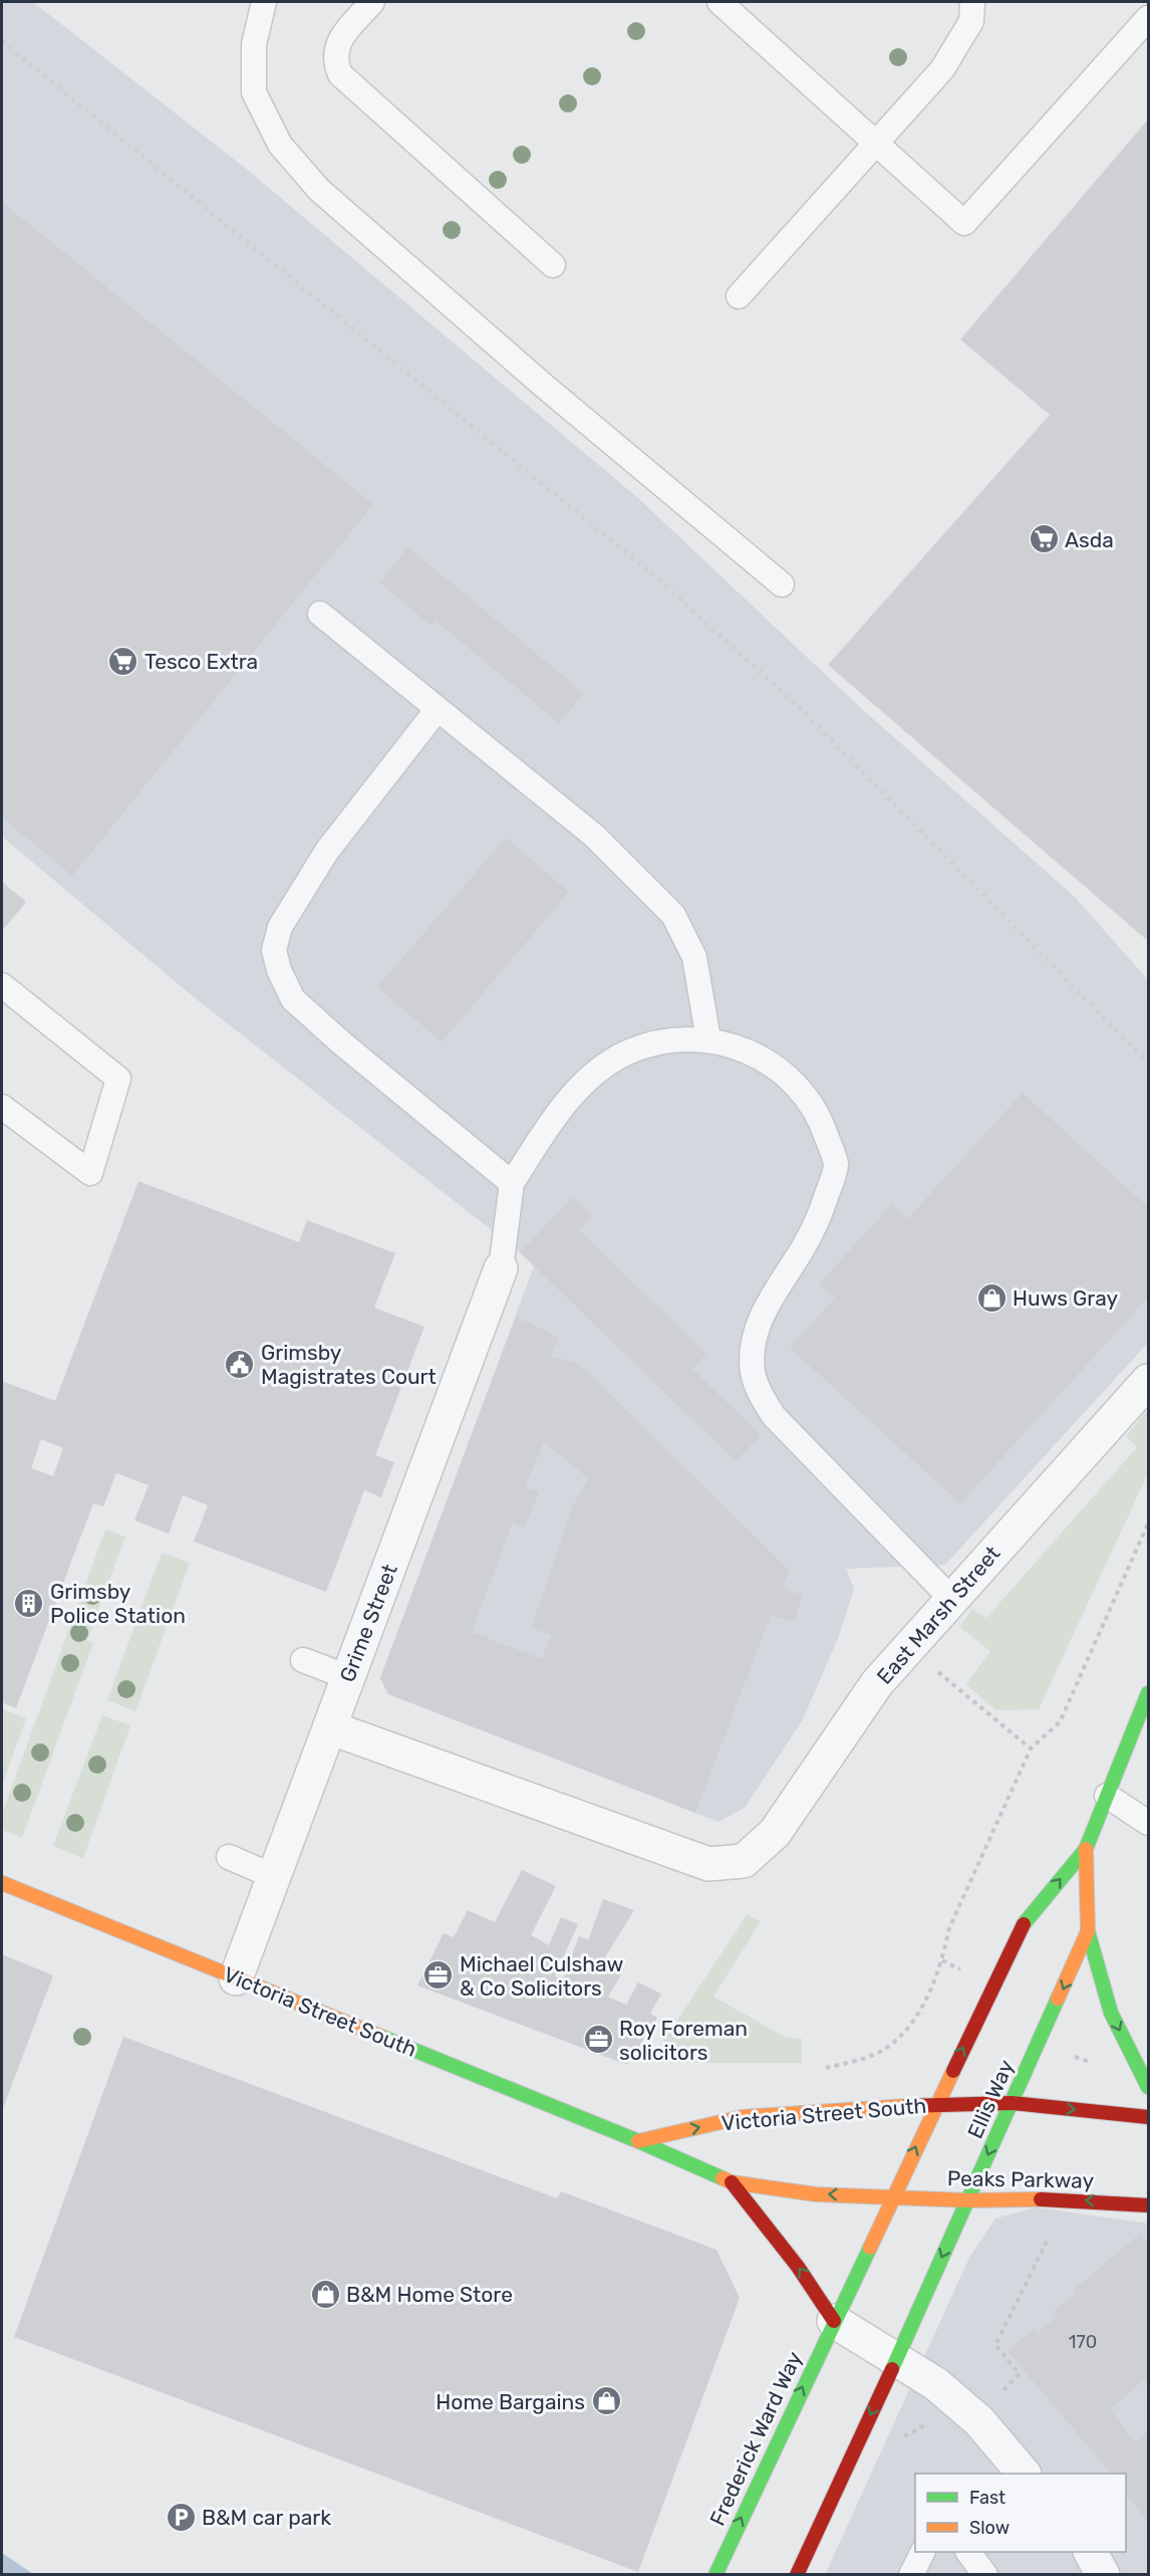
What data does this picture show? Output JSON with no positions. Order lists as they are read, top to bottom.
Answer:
{
  "streets": {
    "main road": [
      "Victoria Street South",
      "Ellis Way",
      "Peaks Parkway",
      "Frederick Ward Way"
    ],
    "street": ["East Marsh Street", "Grime Street"]
  },
  "crossings": [
    ["East Marsh Street", "Grime Street"],
    ["Grime Street", "Victoria Street South"],
    ["Victoria Street South", "Ellis Way"],
    ["Victoria Street South", "Peaks Parkway"],
    ["Ellis Way", "Peaks Parkway"],
    ["Ellis Way", "Frederick Ward Way"]
  ],
  "places": {
    "supermarket": ["Asda", "Tesco Extra"],
    "shop": ["Huws Gray", "B&M Home Store", "Home Bargains"],
    "public building": ["Grimsby Magistrates Court"],
    "building": ["Grimsby Police Station"],
    "office": ["Michael Culshaw & Co Solicitors", "Roy Foreman solicitors"],
    "parking": ["B&M car park"]
  },
  "house_numbers": ["170"],
  "legend": ["Fast", "Slow"]
}
